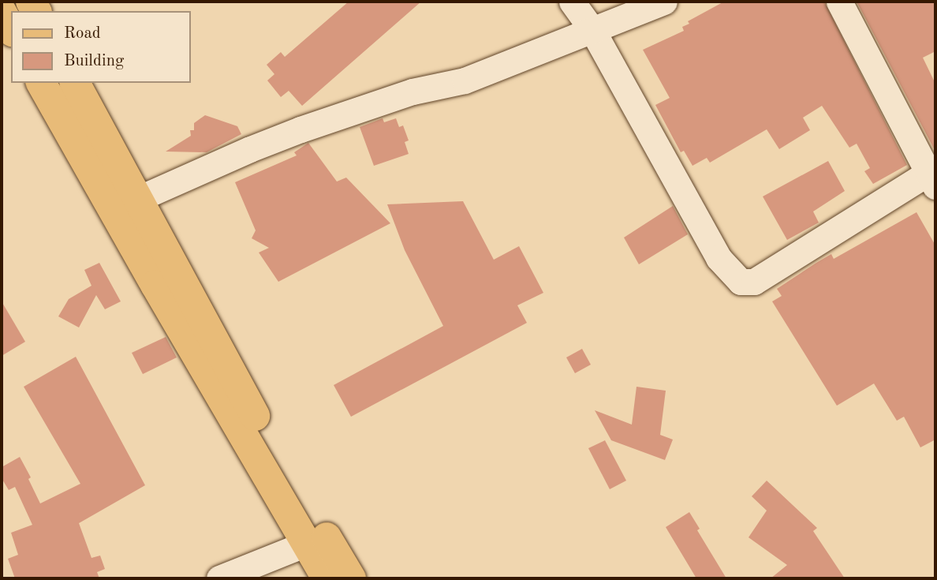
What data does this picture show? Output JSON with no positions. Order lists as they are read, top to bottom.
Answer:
{
  "legend": ["Road", "Building"]
}
